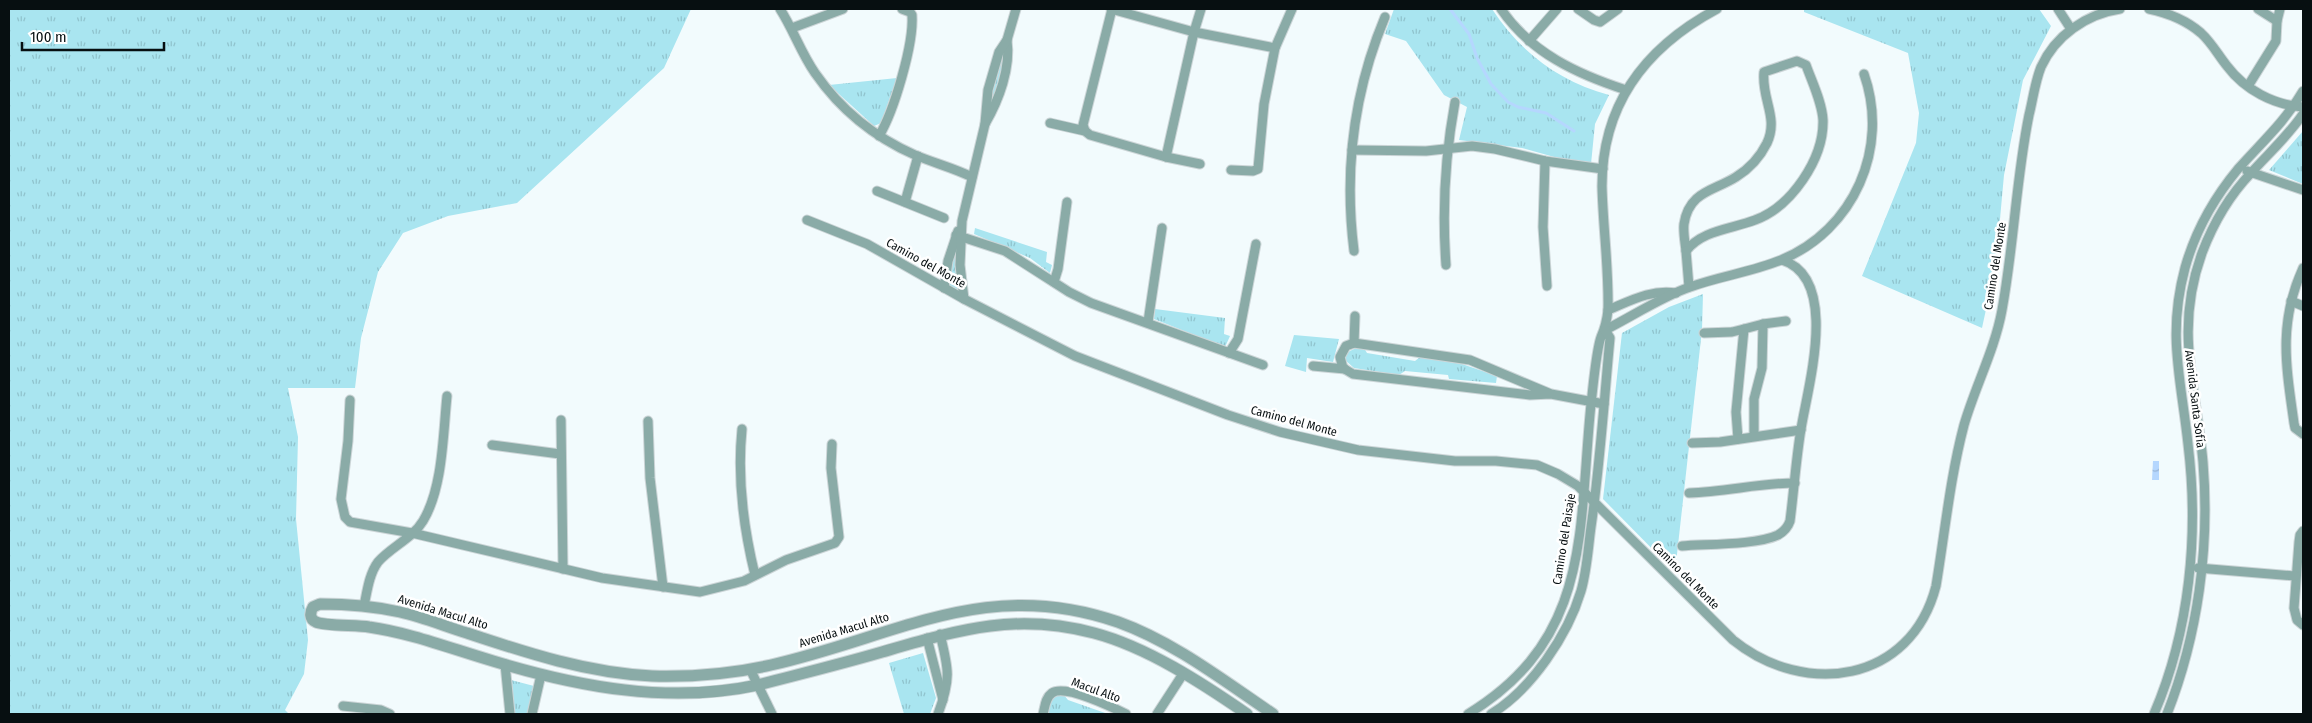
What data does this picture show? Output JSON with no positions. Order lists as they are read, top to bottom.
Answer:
{
  "streets": {
    "street": [
      "Camino del Monte",
      "Avenida Santa Sofía",
      "Camino del Paisaje",
      "Avenida Macul Alto",
      "Macul Alto"
    ]
  },
  "crossings": [
    ["Camino del Monte", "Camino del Paisaje"]
  ],
  "scale_bar": "100 m"
}
